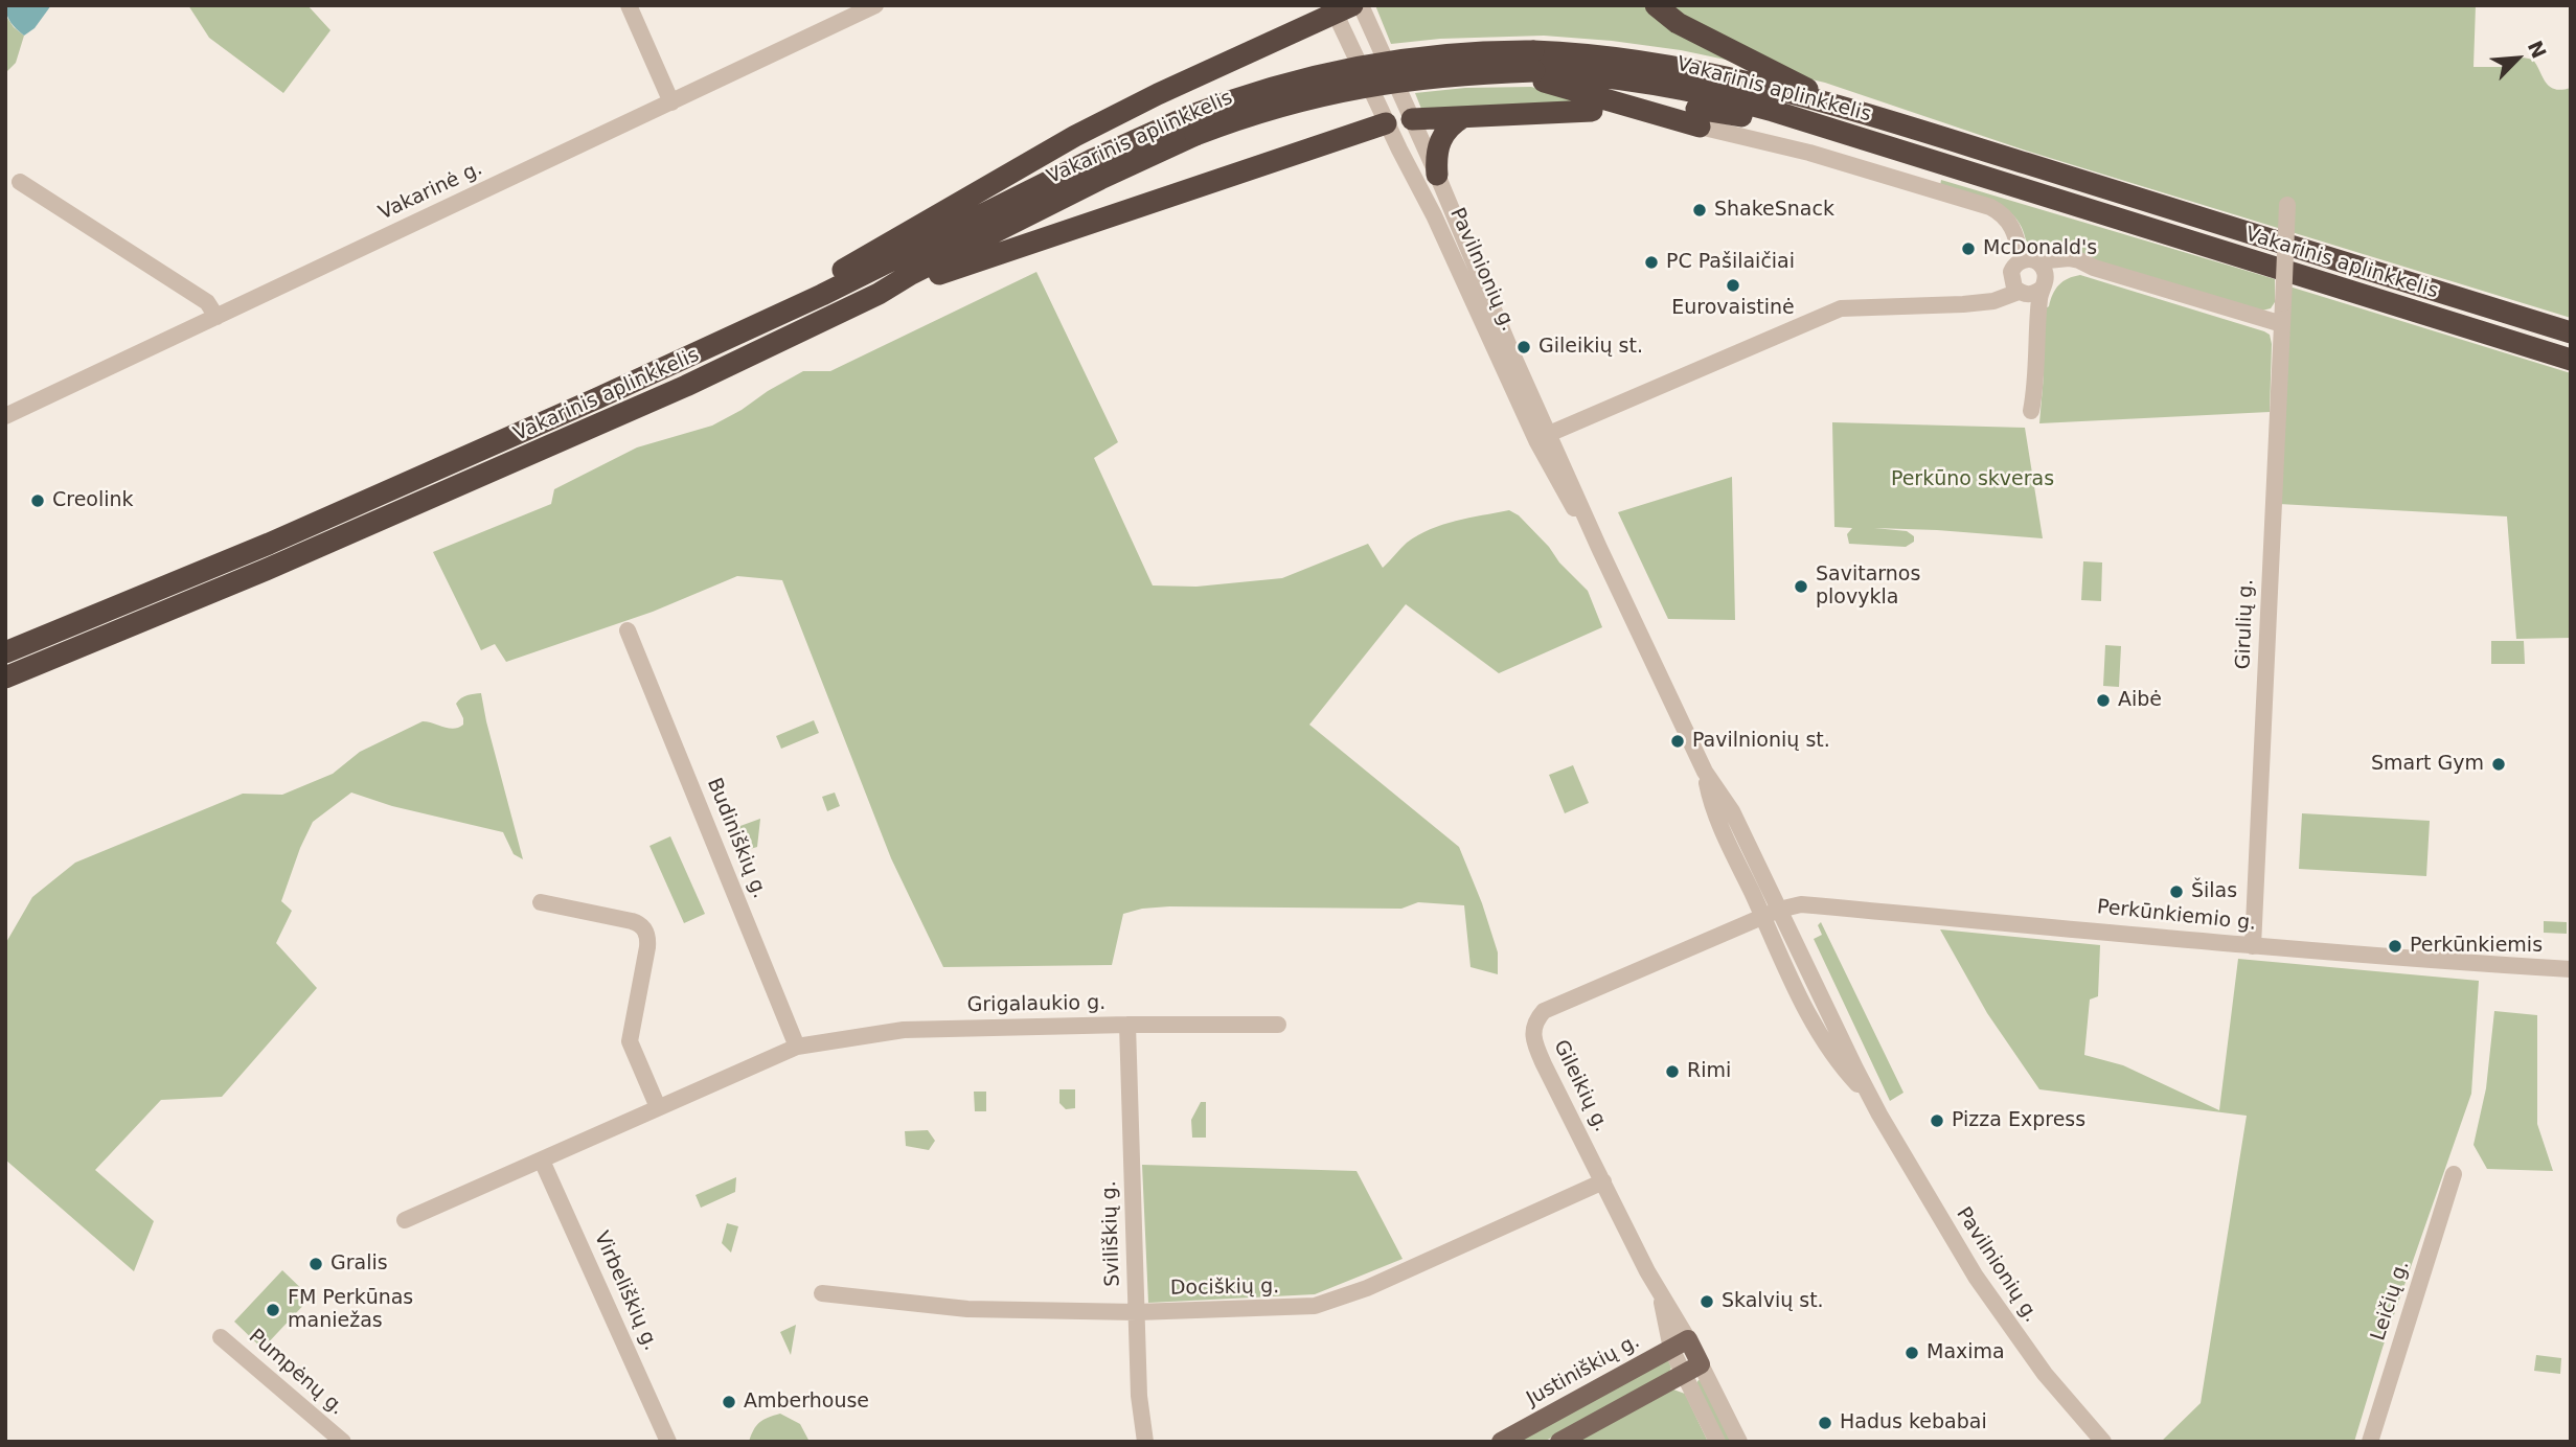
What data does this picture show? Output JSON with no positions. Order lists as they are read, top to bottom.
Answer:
{
  "streets": {
    "highway": ["Vakarinis aplinkkelis"],
    "main road": ["Gileikių g.", "Justiniškių g."],
    "street": [
      "Vakarinė g.",
      "Pavilnionių g.",
      "Girulių g.",
      "Budiniškių g.",
      "Perkūnkiemio g.",
      "Grigalaukio g.",
      "Sviliškių g.",
      "Dociškių g.",
      "Virbeliškių g.",
      "Leičių g.",
      "Pumpėnų g."
    ]
  },
  "crossings": [
    ["Pavilnionių g.", "Perkūnkiemio g."],
    ["Pavilnionių g.", "Gileikių g."],
    ["Girulių g.", "Perkūnkiemio g."],
    ["Budiniškių g.", "Grigalaukio g."],
    ["Perkūnkiemio g.", "Gileikių g."],
    ["Grigalaukio g.", "Sviliškių g."],
    ["Gileikių g.", "Dociškių g."],
    ["Gileikių g.", "Justiniškių g."],
    ["Sviliškių g.", "Dociškių g."]
  ],
  "parks": ["Perkūno skveras"],
  "places": [
    "ShakeSnack",
    "McDonald's",
    "PC Pašilaičiai",
    "Eurovaistinė",
    "Gileikių st.",
    "Creolink",
    "Savitarnos plovykla",
    "Aibė",
    "Pavilnionių st.",
    "Smart Gym",
    "Šilas",
    "Perkūnkiemis",
    "Rimi",
    "Pizza Express",
    "Gralis",
    "Skalvių st.",
    "FM Perkūnas maniežas",
    "Maxima",
    "Amberhouse",
    "Hadus kebabai"
  ],
  "north": "top right"
}
